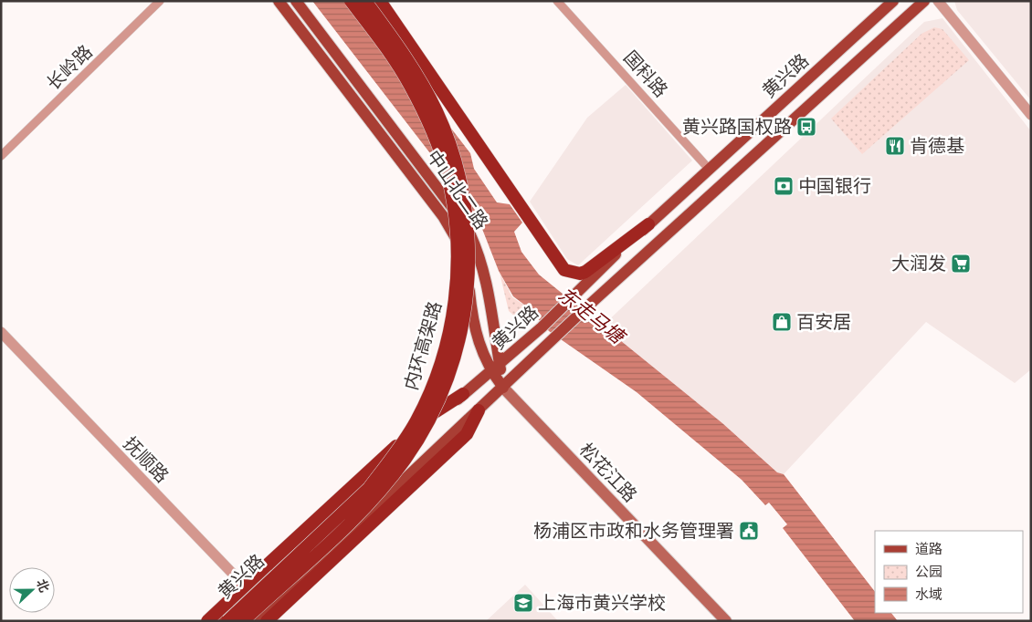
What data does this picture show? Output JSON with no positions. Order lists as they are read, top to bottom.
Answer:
{
  "streets": {
    "highway": ["内环高架路"],
    "main road": ["黄兴路", "中山北二路", "松花江路"],
    "street": ["长岭路", "国科路", "抚顺路"]
  },
  "crossings": [
    ["国科路", "黄兴路"],
    ["黄兴路", "中山北二路"],
    ["黄兴路", "抚顺路"],
    ["黄兴路", "松花江路"],
    ["中山北二路", "松花江路"]
  ],
  "water": ["东走马塘"],
  "places": {
    "bus stop": ["黄兴路国权路"],
    "restaurant": ["肯德基"],
    "bank": ["中国银行"],
    "supermarket": ["大润发"],
    "shop": ["百安居"],
    "public building": ["杨浦区市政和水务管理署"],
    "school or university": ["上海市黄兴学校"]
  },
  "legend": ["道路", "公园", "水域"],
  "north": "right"
}
